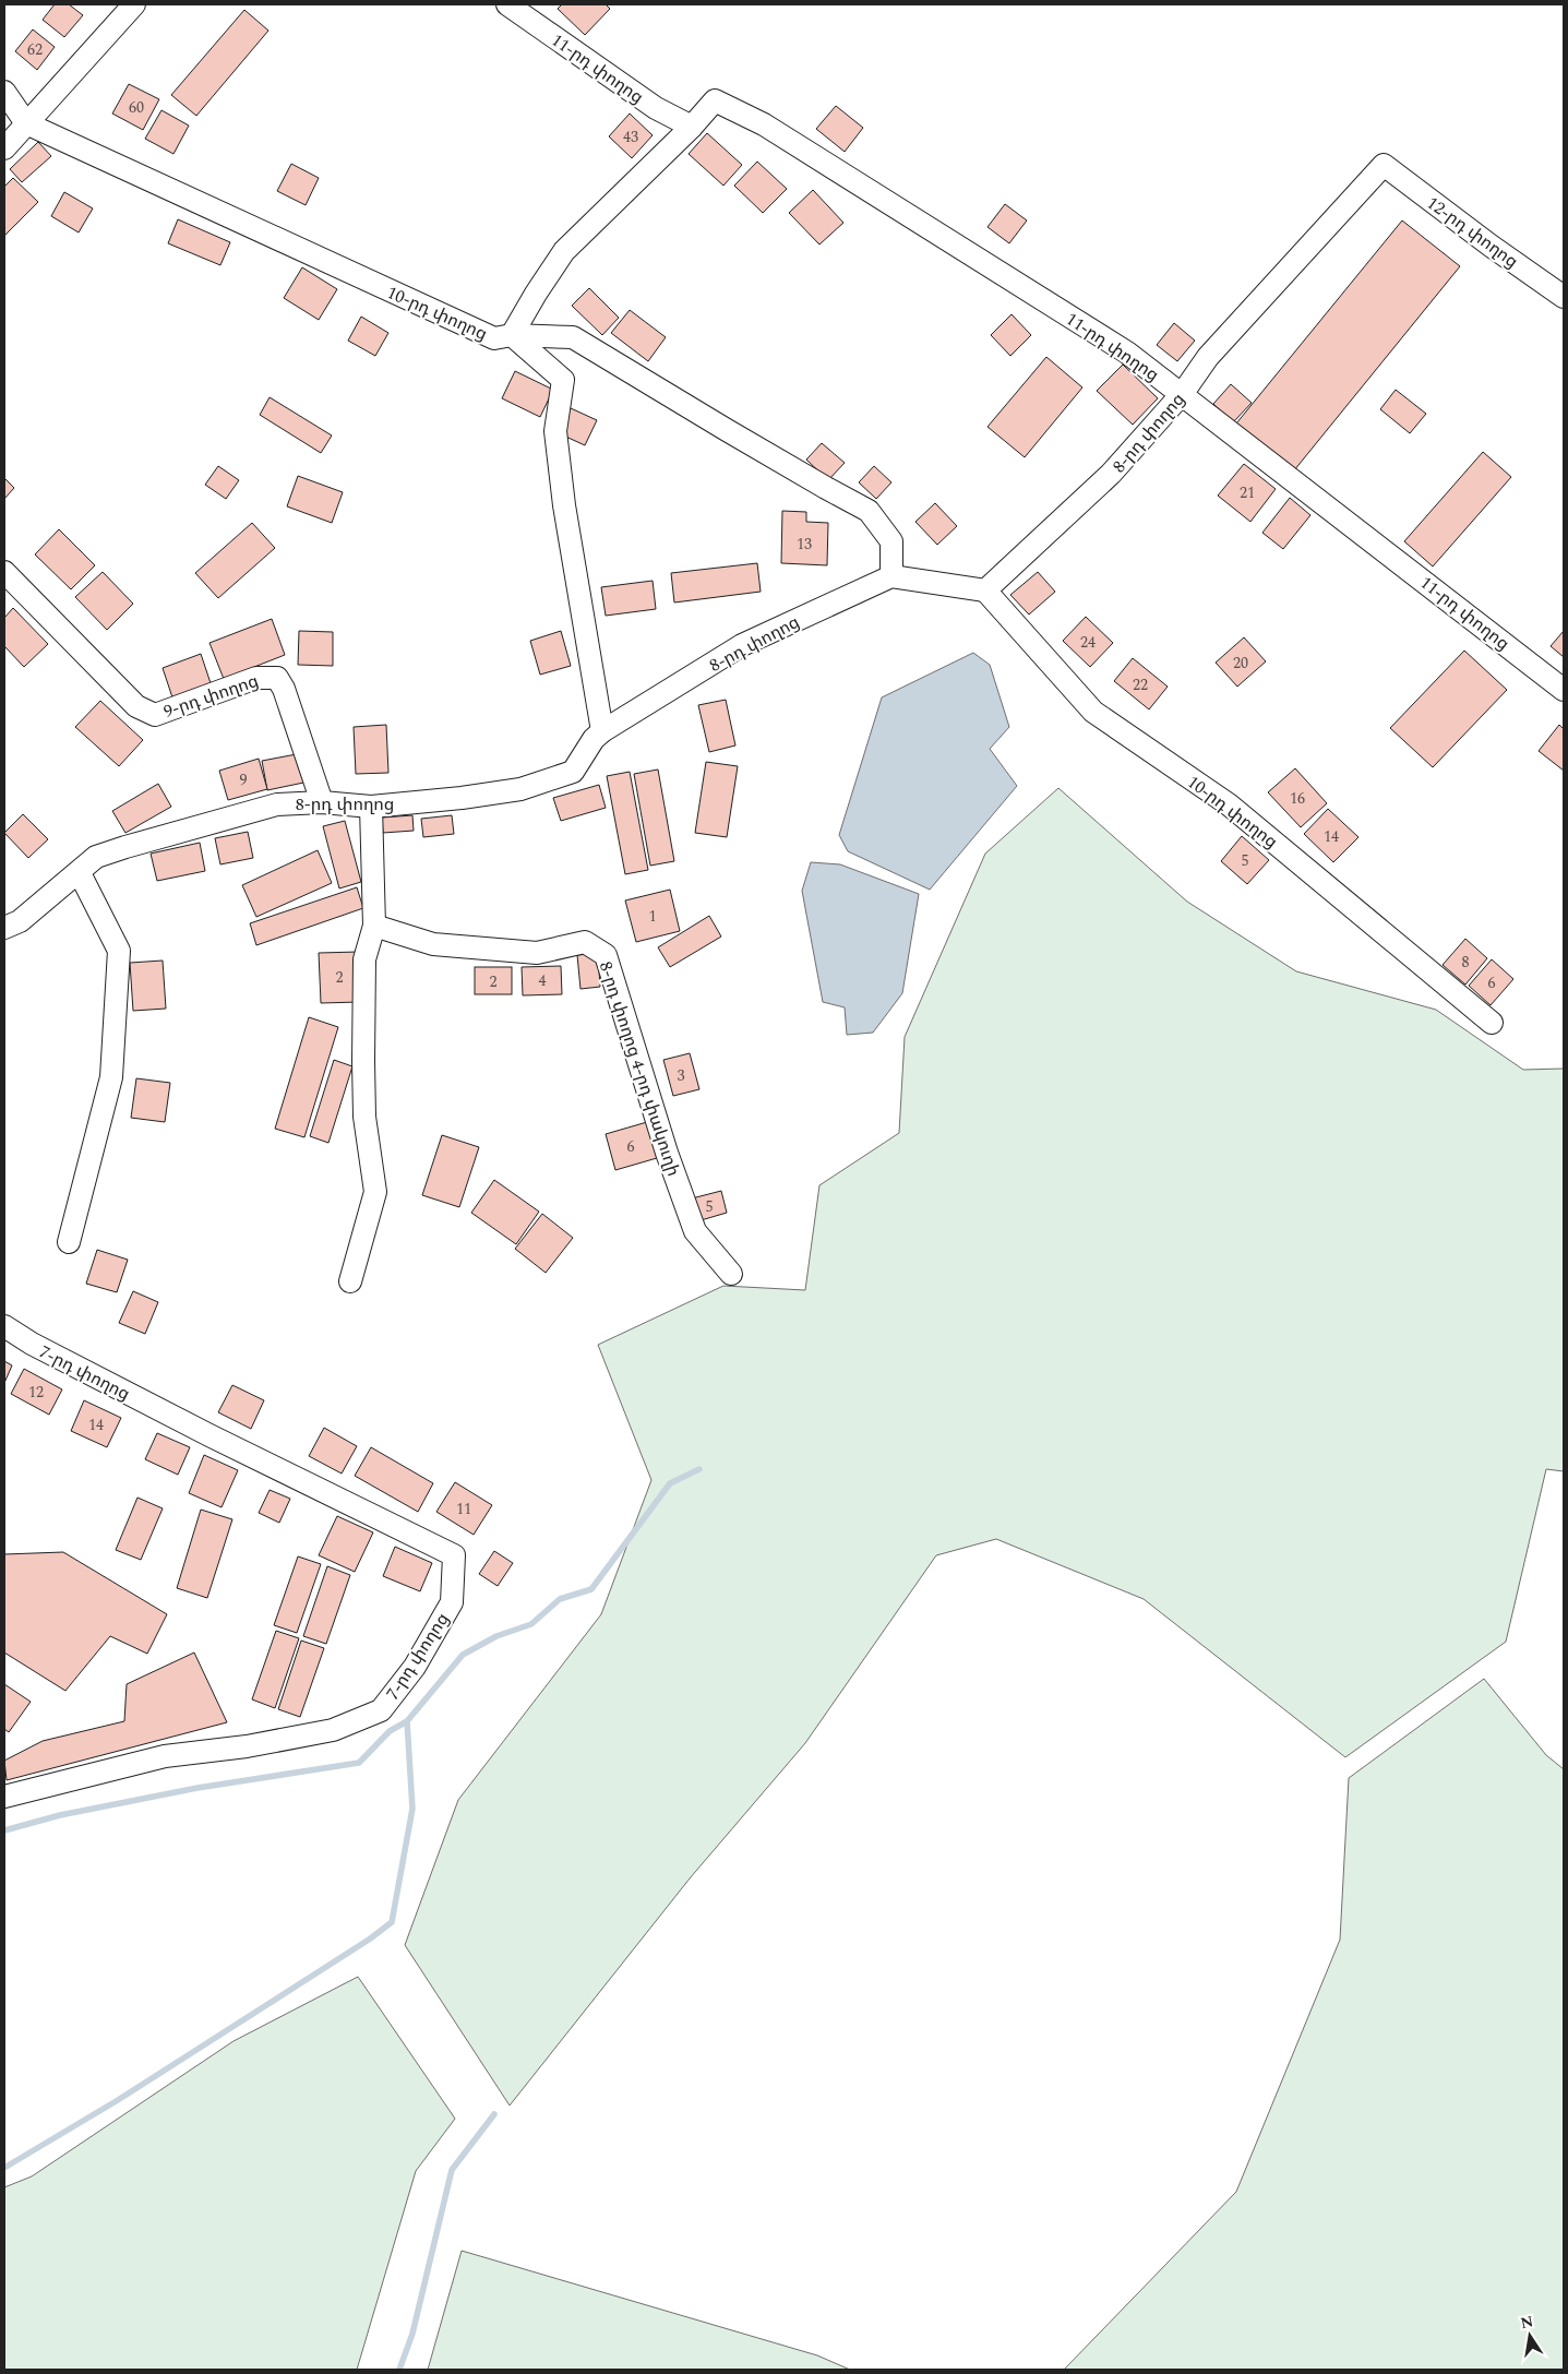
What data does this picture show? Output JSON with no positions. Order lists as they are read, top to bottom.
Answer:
{
  "streets": {
    "street": [
      "11-րդ փողոց",
      "12-րդ փողոց",
      "10-րդ փողոց",
      "8-րդ փողոց",
      "9-րդ փողոց",
      "8-րդ փողոց 4-րդ փակուղի",
      "7-րդ փողոց"
    ]
  },
  "crossings": [
    ["11-րդ փողոց", "8-րդ փողոց"],
    ["12-րդ փողոց", "8-րդ փողոց"],
    ["10-րդ փողոց", "8-րդ փողոց"],
    ["8-րդ փողոց", "9-րդ փողոց"]
  ],
  "house_numbers": [
    "62",
    "60",
    "43",
    "21",
    "13",
    "24",
    "20",
    "22",
    "9",
    "16",
    "14",
    "5",
    "1",
    "8",
    "2",
    "4",
    "2",
    "6",
    "3",
    "6",
    "5",
    "12",
    "14",
    "11"
  ],
  "north": "top"
}
